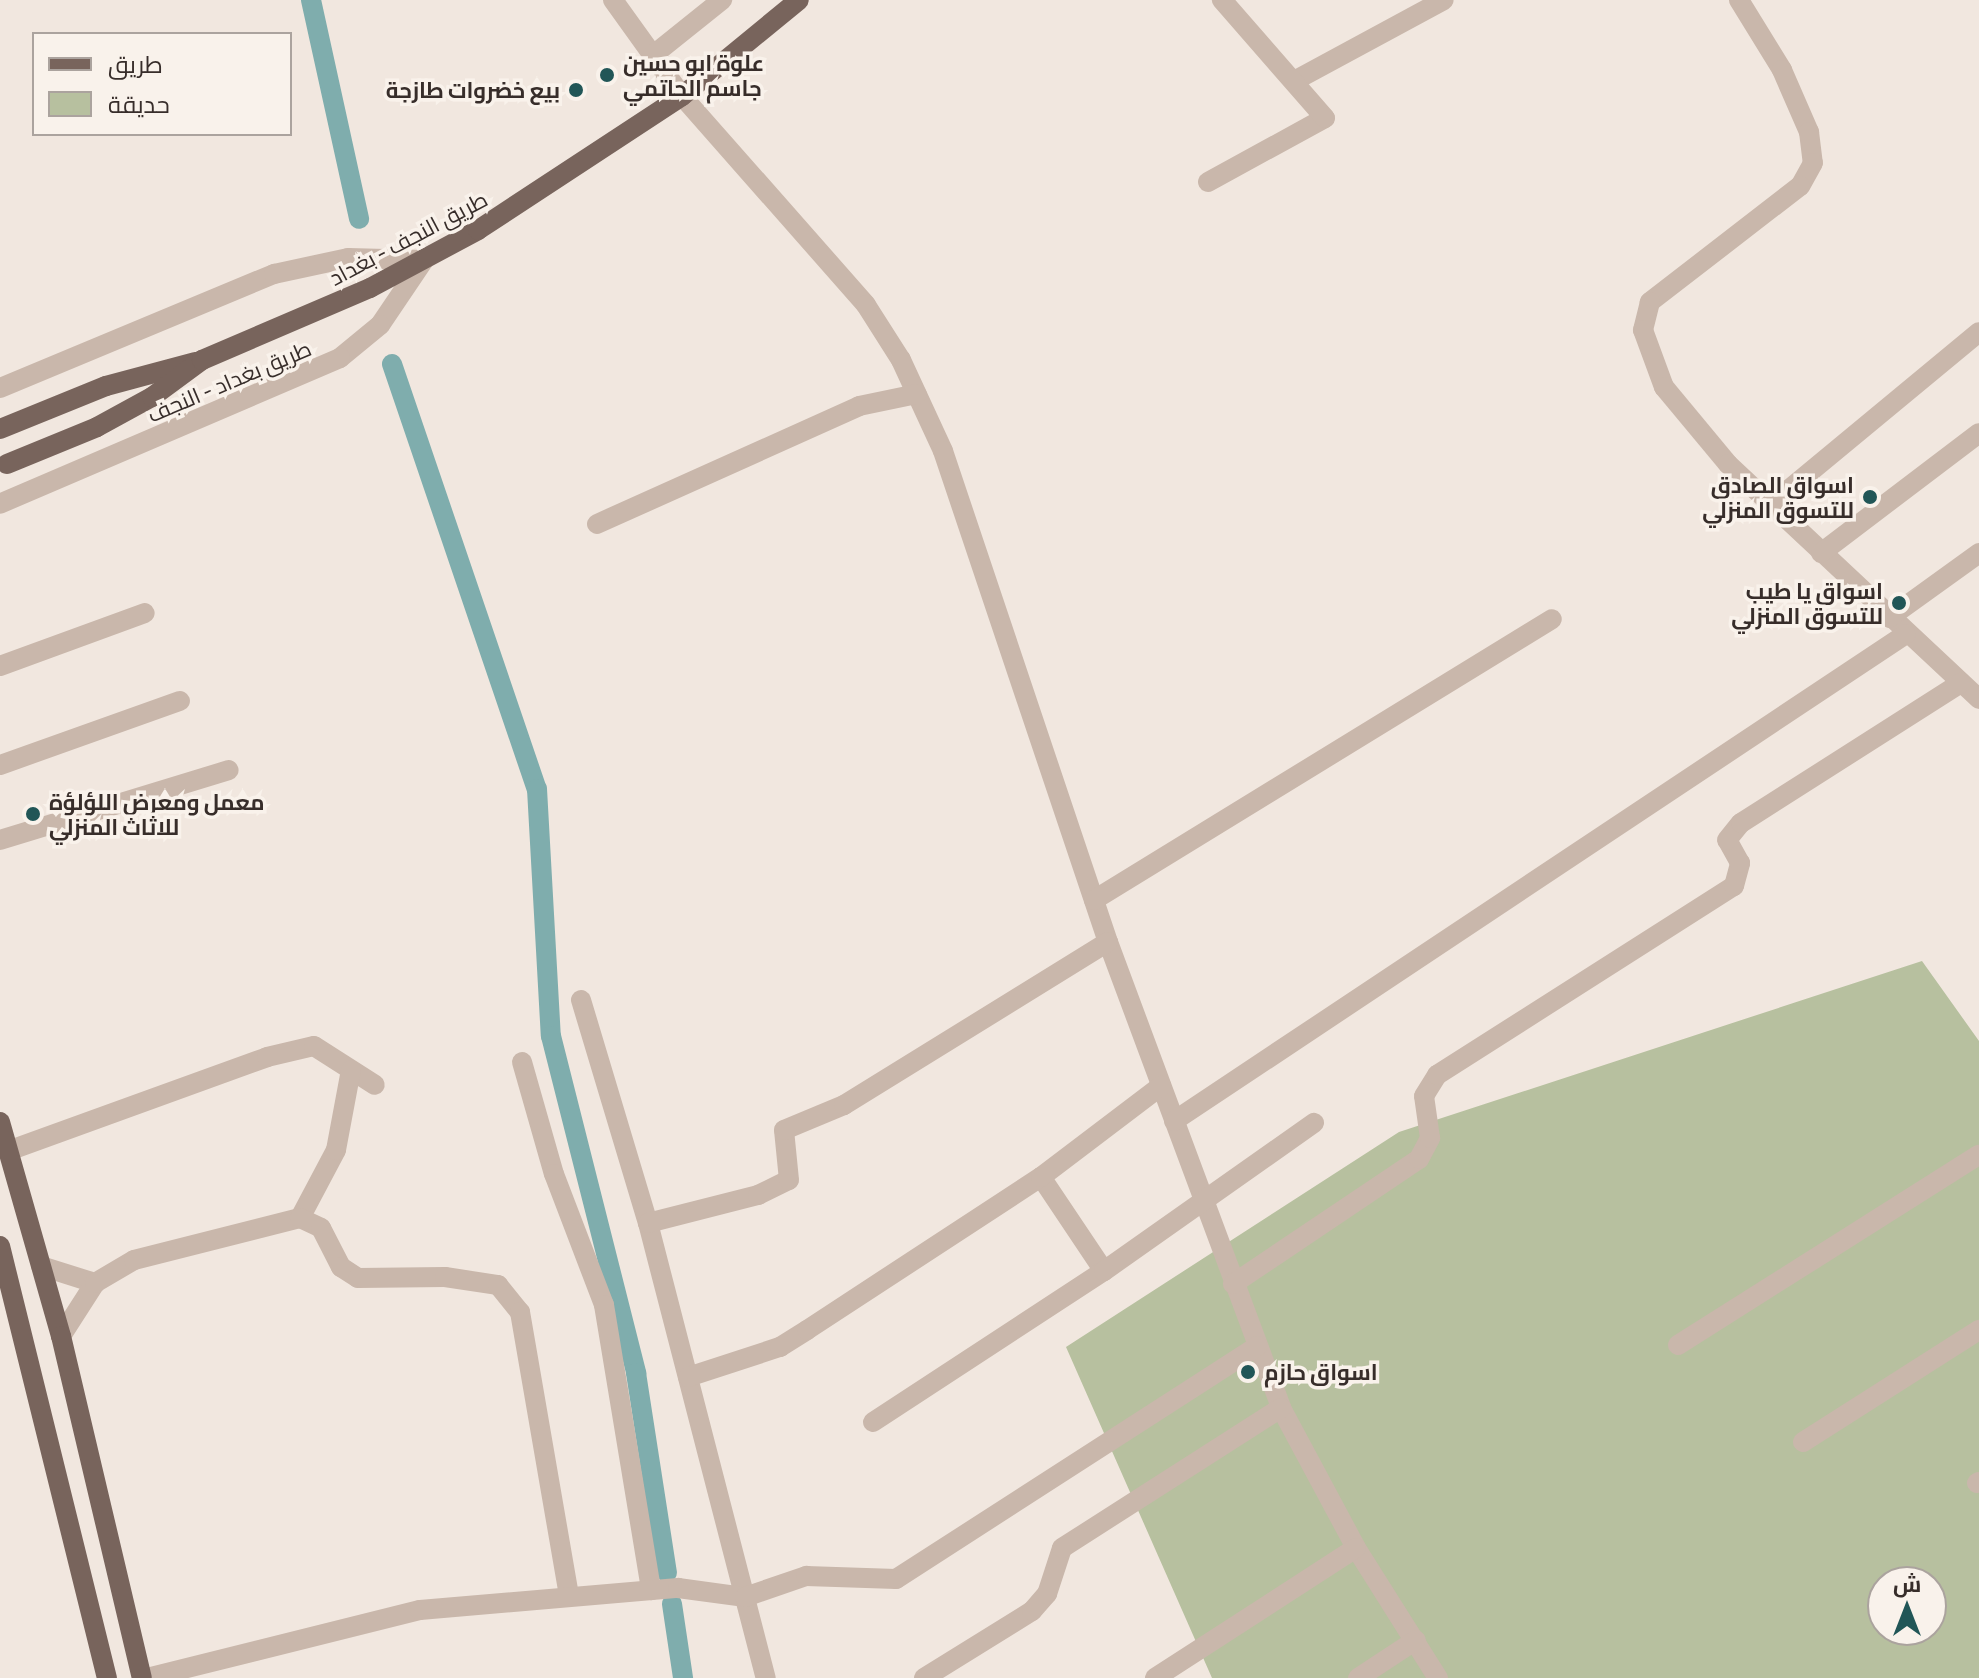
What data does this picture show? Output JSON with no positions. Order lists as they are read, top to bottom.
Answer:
{
  "streets": {
    "main road": ["طريق النجف - بغداد", "طريق بغداد - النجف"]
  },
  "crossings": [
    ["طريق النجف - بغداد", "طريق بغداد - النجف"]
  ],
  "places": [
    "علوة ابو حسين جاسم الحاتمي",
    "بيع خضروات طازجة",
    "اسواق الصادق للتسوق المنزلي",
    "اسواق يا طيب للتسوق المنزلي",
    "معمل ومعرض اللؤلؤة للاثاث المنزلي",
    "اسواق حازم"
  ],
  "legend": ["طريق", "حديقة"],
  "north": "top"
}
